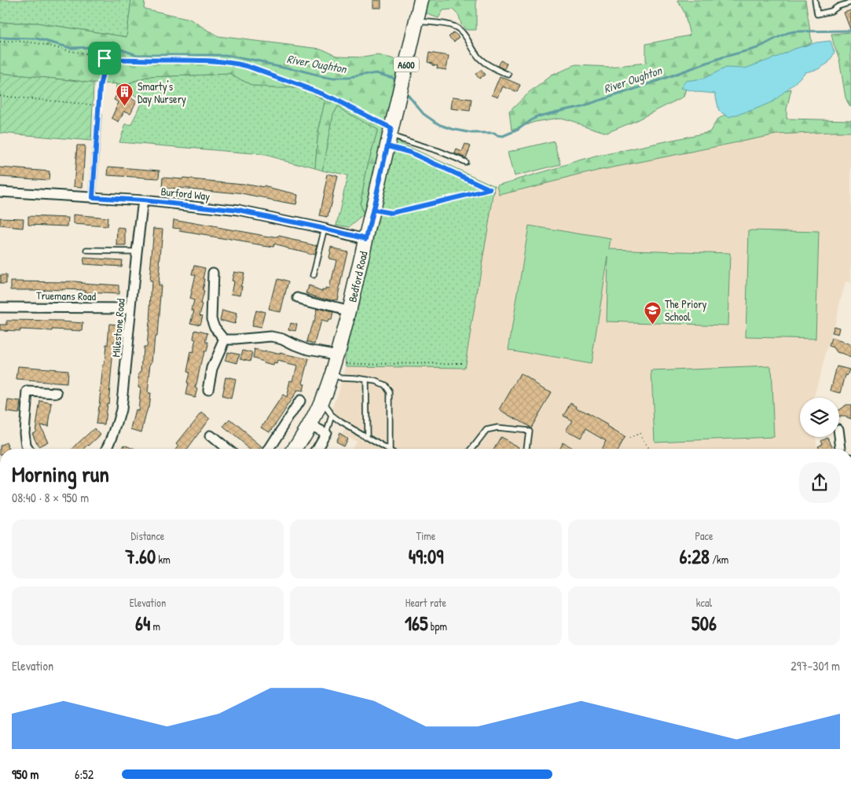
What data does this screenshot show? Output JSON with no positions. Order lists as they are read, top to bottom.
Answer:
{
  "streets": {
    "main road": ["A600", "Bedford Road"],
    "street": ["Burford Way", "Truemans Road", "Milestone Road"]
  },
  "crossings": [
    ["Burford Way", "Bedford Road"],
    ["Burford Way", "Milestone Road"],
    ["Truemans Road", "Milestone Road"]
  ],
  "water": ["River Oughton"],
  "places": {
    "building": ["Smarty's Day Nursery"],
    "school or university": ["The Priory School"]
  },
  "page": {
    "heading": ["Morning run", "08:40 · 8 × 950 m"],
    "stats": [
      ["Distance", "7.60 km"],
      ["Time", "49:09"],
      ["Pace", "6:28 /km"],
      ["Elevation", "64 m"],
      ["Heart rate", "165 bpm"],
      ["kcal", "506"]
    ],
    "chart": ["Elevation", "297–301 m"],
    "list": [
      {
        "name": "950 m",
        "note": "6:52"
      }
    ]
  }
}
